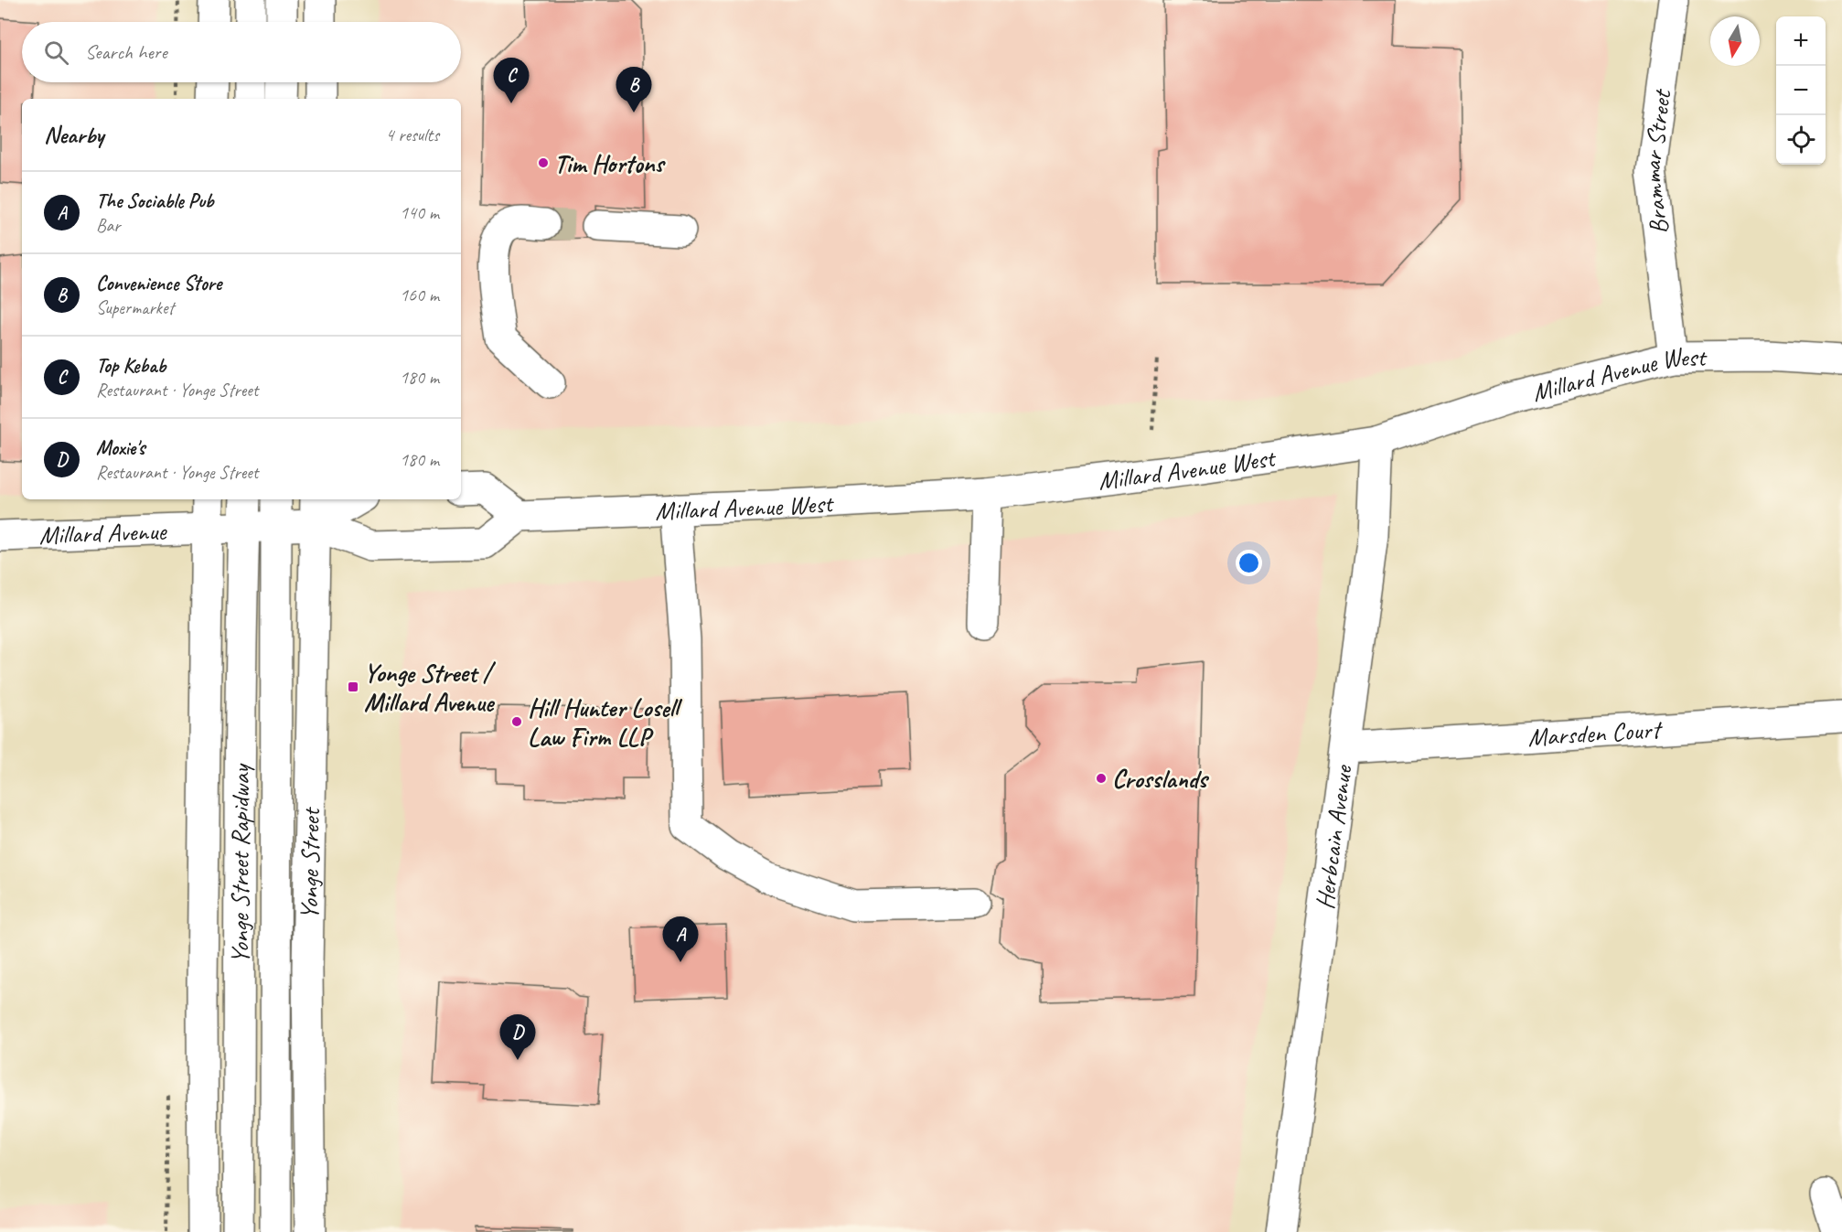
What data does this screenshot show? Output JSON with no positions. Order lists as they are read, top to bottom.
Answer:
{
  "streets": {
    "main road": [
      "Brammar Street",
      "Millard Avenue West",
      "Millard Avenue",
      "Marsden Court",
      "Herbcain Avenue",
      "Yonge Street Rapidway",
      "Yonge Street"
    ]
  },
  "crossings": [
    ["Brammar Street", "Millard Avenue West"],
    ["Millard Avenue West", "Herbcain Avenue"],
    ["Marsden Court", "Herbcain Avenue"]
  ],
  "places": {
    "other": ["Tim Hortons", "Hill Hunter Losell Law Firm LLP", "Crosslands"],
    "transit": ["Yonge Street / Millard Avenue"]
  },
  "north": "bottom",
  "page": {
    "map_buttons": ["+", "−"],
    "search": "Search here",
    "pins": [
      "C",
      "B",
      "A",
      "D"
    ],
    "heading": ["Nearby", "4 results"],
    "list": [
      {
        "mark": "A",
        "name": "The Sociable Pub",
        "note": "Bar",
        "value": "140 m"
      },
      {
        "mark": "B",
        "name": "Convenience Store",
        "note": "Supermarket",
        "value": "160 m"
      },
      {
        "mark": "C",
        "name": "Top Kebab",
        "note": "Restaurant · Yonge Street",
        "value": "180 m"
      },
      {
        "mark": "D",
        "name": "Moxie's",
        "note": "Restaurant · Yonge Street",
        "value": "180 m"
      }
    ]
  }
}
